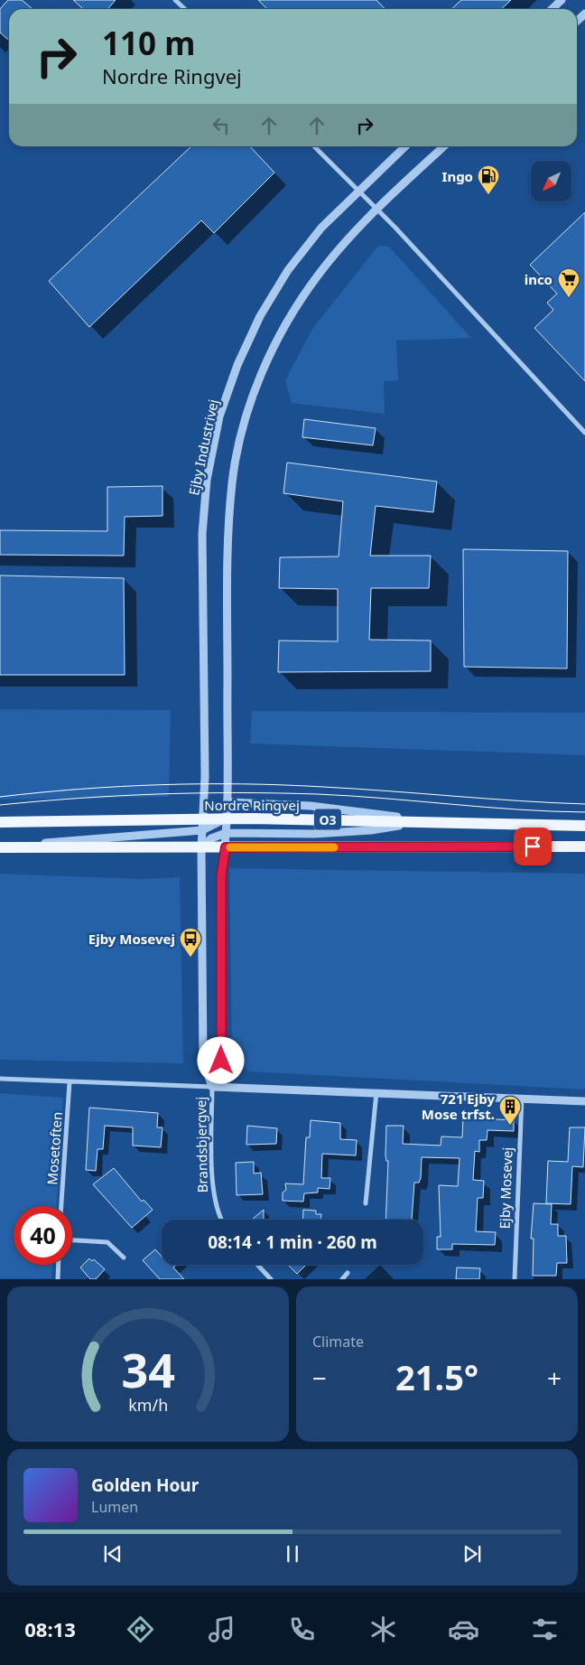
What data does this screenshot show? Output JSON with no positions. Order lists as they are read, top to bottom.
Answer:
{
  "streets": {
    "main road": ["Nordre Ringvej", "O3"],
    "street": [
      "Ejby Industrivej",
      "Brandsbjergvej",
      "Mosetoften",
      "Ejby Mosevej"
    ]
  },
  "crossings": [
    ["Ejby Industrivej", "Nordre Ringvej"],
    ["Ejby Industrivej", "O3"],
    ["Ejby Industrivej", "Brandsbjergvej"],
    ["O3", "Brandsbjergvej"]
  ],
  "places": {
    "fuel station": ["Ingo"],
    "supermarket": ["inco"],
    "bus stop": ["Ejby Mosevej"],
    "building": ["721 Ejby Mose trfst."]
  },
  "north": "bottom left",
  "page": {
    "turn": ["110 m", "Nordre Ringvej"],
    "limit": "40",
    "trip": "08:14 · 1 min · 260 m",
    "tile": "Climate",
    "heat": ["−", "21.5°", "+"],
    "song": ["Golden Hour", "Lumen"],
    "tabs": "08:13",
    "gauge": ["34", "km/h"]
  }
}
